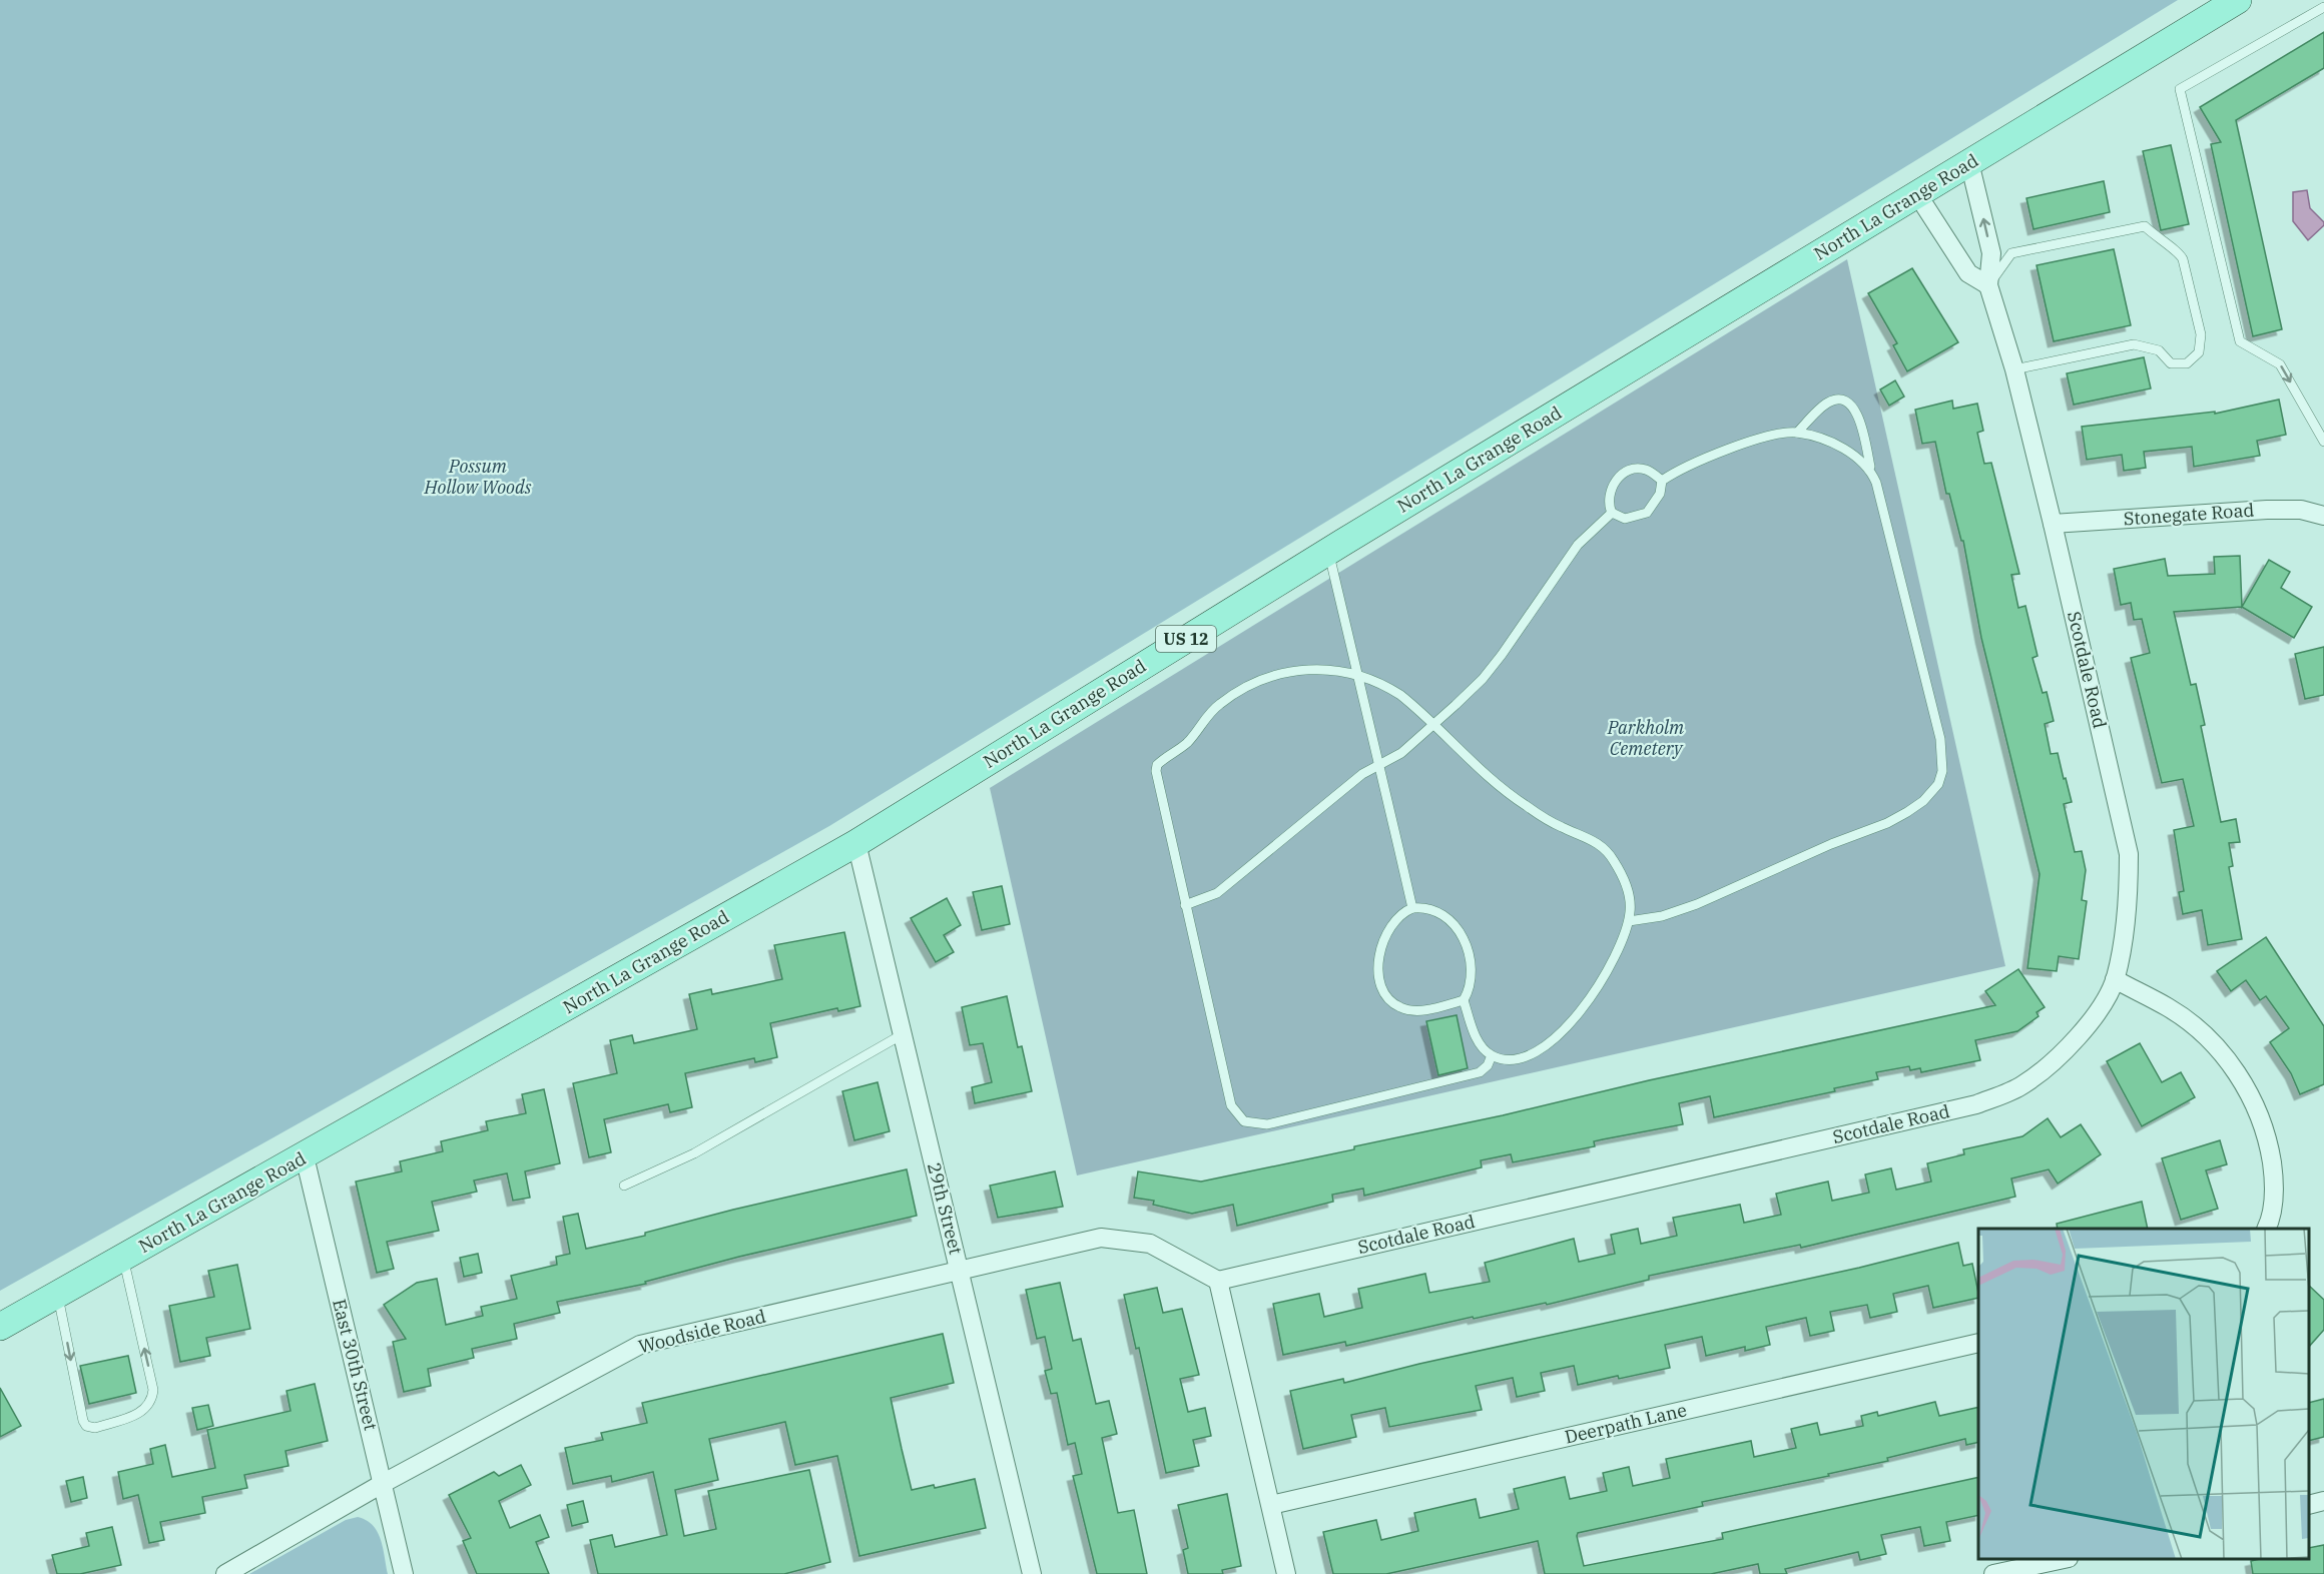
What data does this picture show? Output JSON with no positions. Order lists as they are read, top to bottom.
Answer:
{
  "streets": {
    "main road": ["North La Grange Road", "US 12"],
    "street": [
      "Stonegate Road",
      "Scotdale Road",
      "29th Street",
      "Woodside Road",
      "East 30th Street",
      "Deerpath Lane"
    ]
  },
  "crossings": [
    ["North La Grange Road", "Scotdale Road"],
    ["North La Grange Road", "29th Street"],
    ["North La Grange Road", "East 30th Street"],
    ["Stonegate Road", "Scotdale Road"],
    ["Scotdale Road", "Woodside Road"],
    ["29th Street", "Woodside Road"],
    ["Woodside Road", "East 30th Street"]
  ],
  "parks": ["Possum Hollow Woods", "Parkholm Cemetery"]
}
